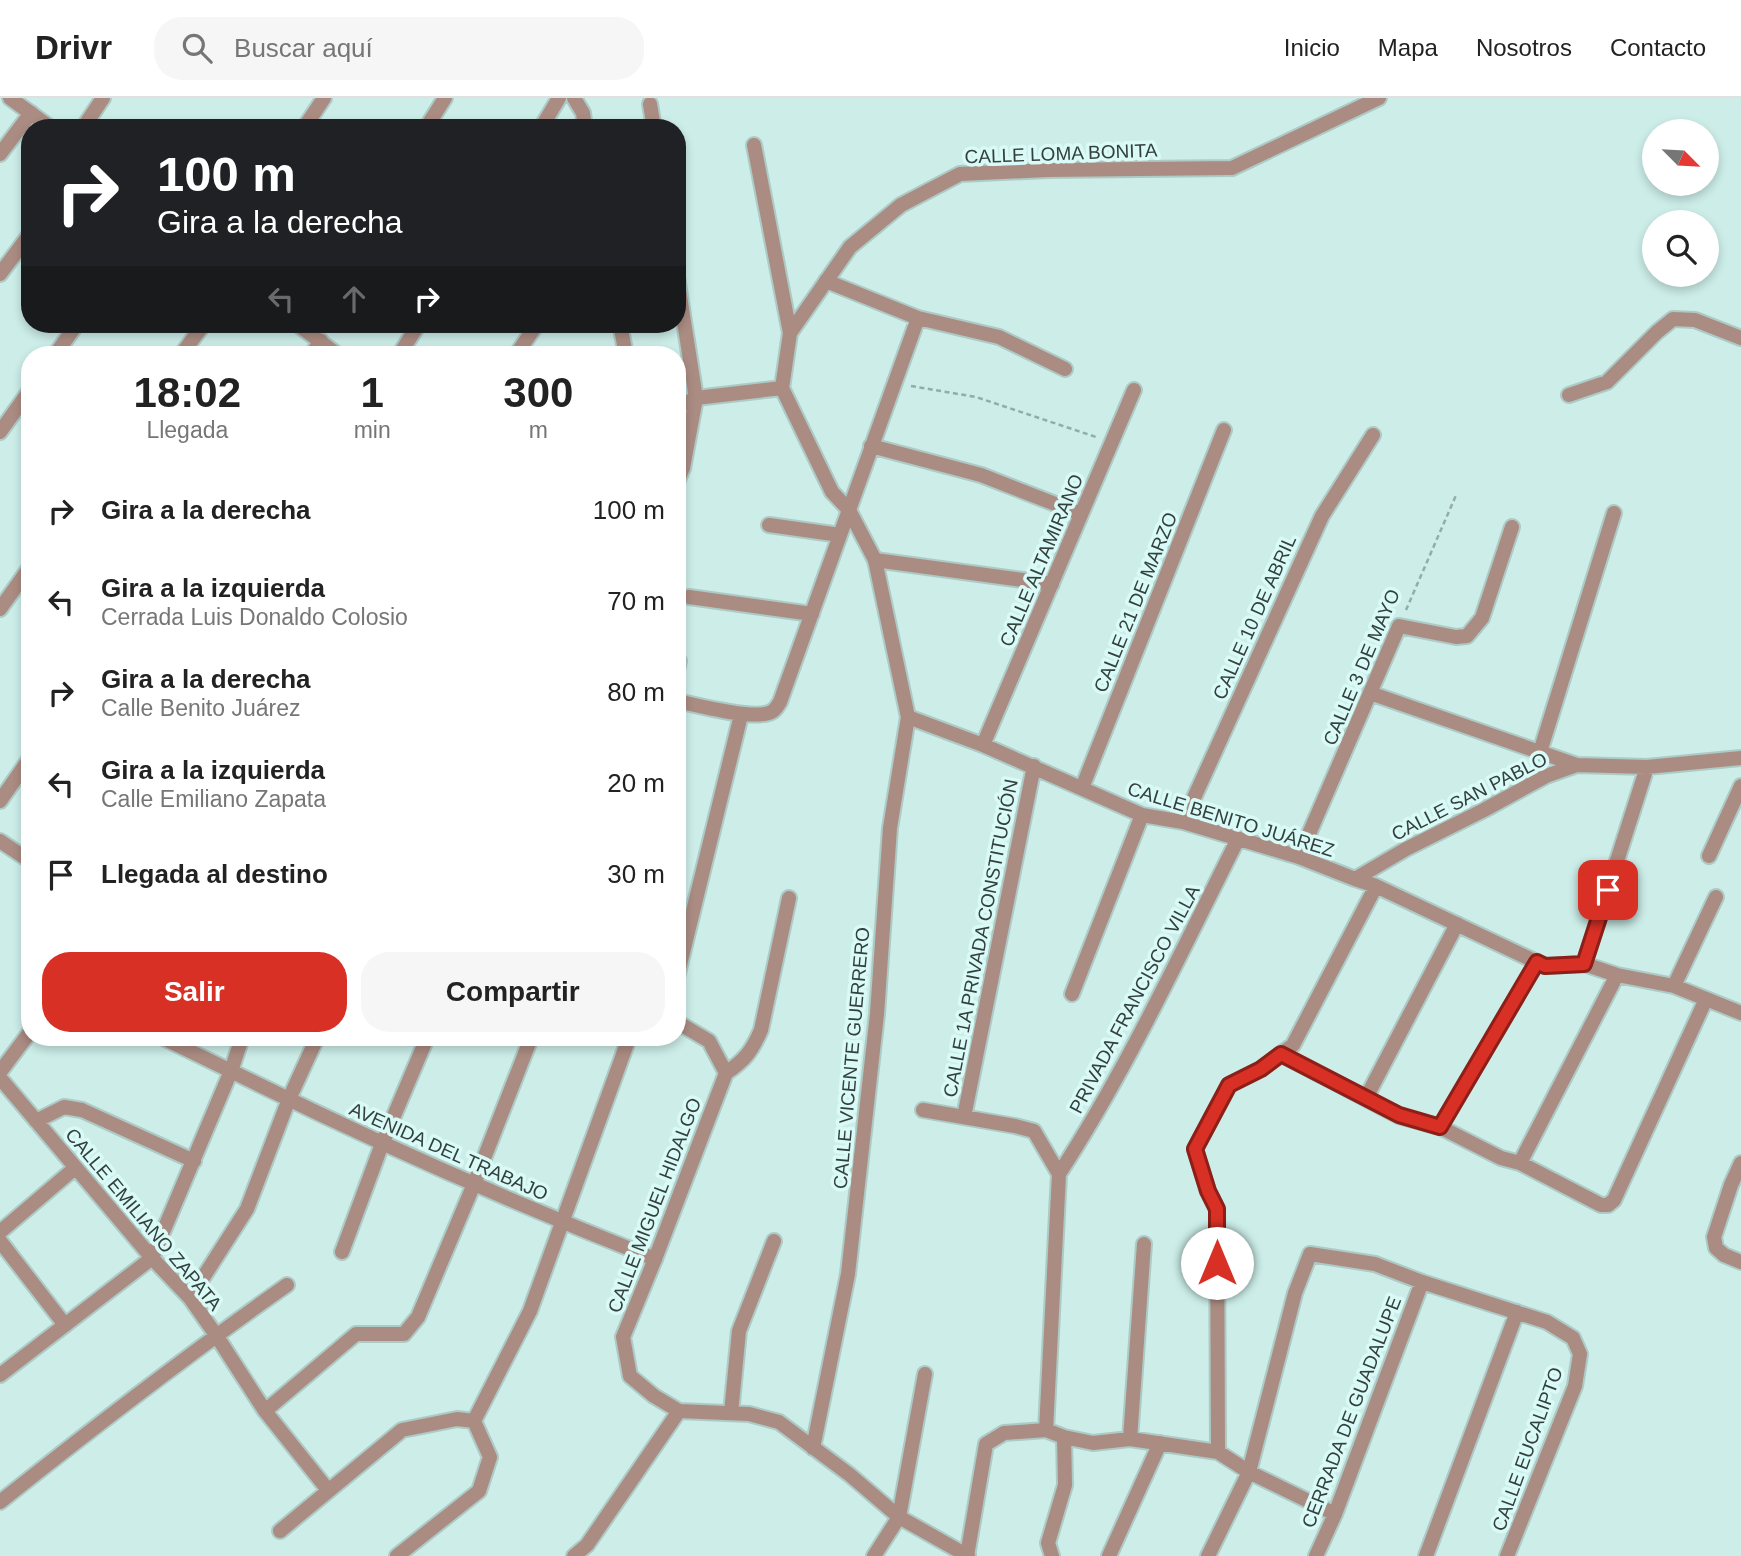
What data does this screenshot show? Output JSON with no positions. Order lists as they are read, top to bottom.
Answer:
{
  "streets": {
    "street": [
      "CALLE LOMA BONITA",
      "CALLE ALTAMIRANO",
      "CALLE 21 DE MARZO",
      "CALLE 10 DE ABRIL",
      "CALLE 3 DE MAYO",
      "CALLE SAN PABLO",
      "CALLE BENITO JUÁREZ",
      "CALLE 1A PRIVADA CONSTITUCIÓN",
      "PRIVADA FRANCISCO VILLA",
      "CALLE VICENTE GUERRERO",
      "AVENIDA DEL TRABAJO",
      "CALLE MIGUEL HIDALGO",
      "CALLE EMILIANO ZAPATA",
      "CERRADA DE GUADALUPE",
      "CALLE EUCALIPTO"
    ]
  },
  "crossings": [
    ["CALLE LOMA BONITA", "CALLE VICENTE GUERRERO"],
    ["CALLE ALTAMIRANO", "CALLE BENITO JUÁREZ"],
    ["CALLE 21 DE MARZO", "CALLE BENITO JUÁREZ"],
    ["CALLE 10 DE ABRIL", "CALLE BENITO JUÁREZ"],
    ["CALLE 3 DE MAYO", "CALLE BENITO JUÁREZ"],
    ["CALLE SAN PABLO", "CALLE BENITO JUÁREZ"],
    ["CALLE BENITO JUÁREZ", "CALLE 1A PRIVADA CONSTITUCIÓN"],
    ["CALLE BENITO JUÁREZ", "PRIVADA FRANCISCO VILLA"],
    ["CALLE BENITO JUÁREZ", "CALLE VICENTE GUERRERO"],
    ["AVENIDA DEL TRABAJO", "CALLE MIGUEL HIDALGO"]
  ],
  "north": "bottom right",
  "page": {
    "header": "Drivr",
    "search": "Buscar aquí",
    "nav": [
      "Inicio",
      "Mapa",
      "Nosotros",
      "Contacto"
    ],
    "turn": ["100 m", "Gira a la derecha"],
    "eta": [
      "18:02",
      "Llegada",
      "1",
      "min",
      "300",
      "m"
    ],
    "list": [
      {
        "name": "Gira a la derecha",
        "value": "100 m"
      },
      {
        "name": "Gira a la izquierda",
        "note": "Cerrada Luis Donaldo Colosio",
        "value": "70 m"
      },
      {
        "name": "Gira a la derecha",
        "note": "Calle Benito Juárez",
        "value": "80 m"
      },
      {
        "name": "Gira a la izquierda",
        "note": "Calle Emiliano Zapata",
        "value": "20 m"
      },
      {
        "name": "Llegada al destino",
        "value": "30 m"
      }
    ],
    "buttons": ["Salir", "Compartir"]
  }
}
